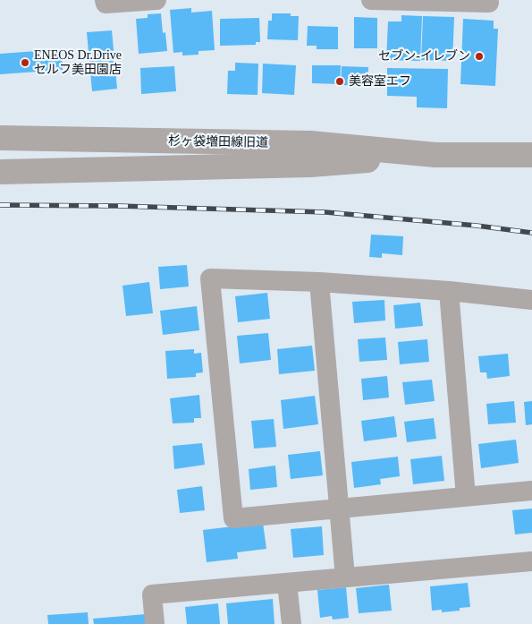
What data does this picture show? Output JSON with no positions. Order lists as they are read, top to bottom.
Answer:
{
  "streets": {
    "street": ["杉ヶ袋増田線旧道"]
  },
  "places": ["セブン-イレブン", "ENEOS Dr.Drive セルフ美田園店", "美容室エフ"]
}
